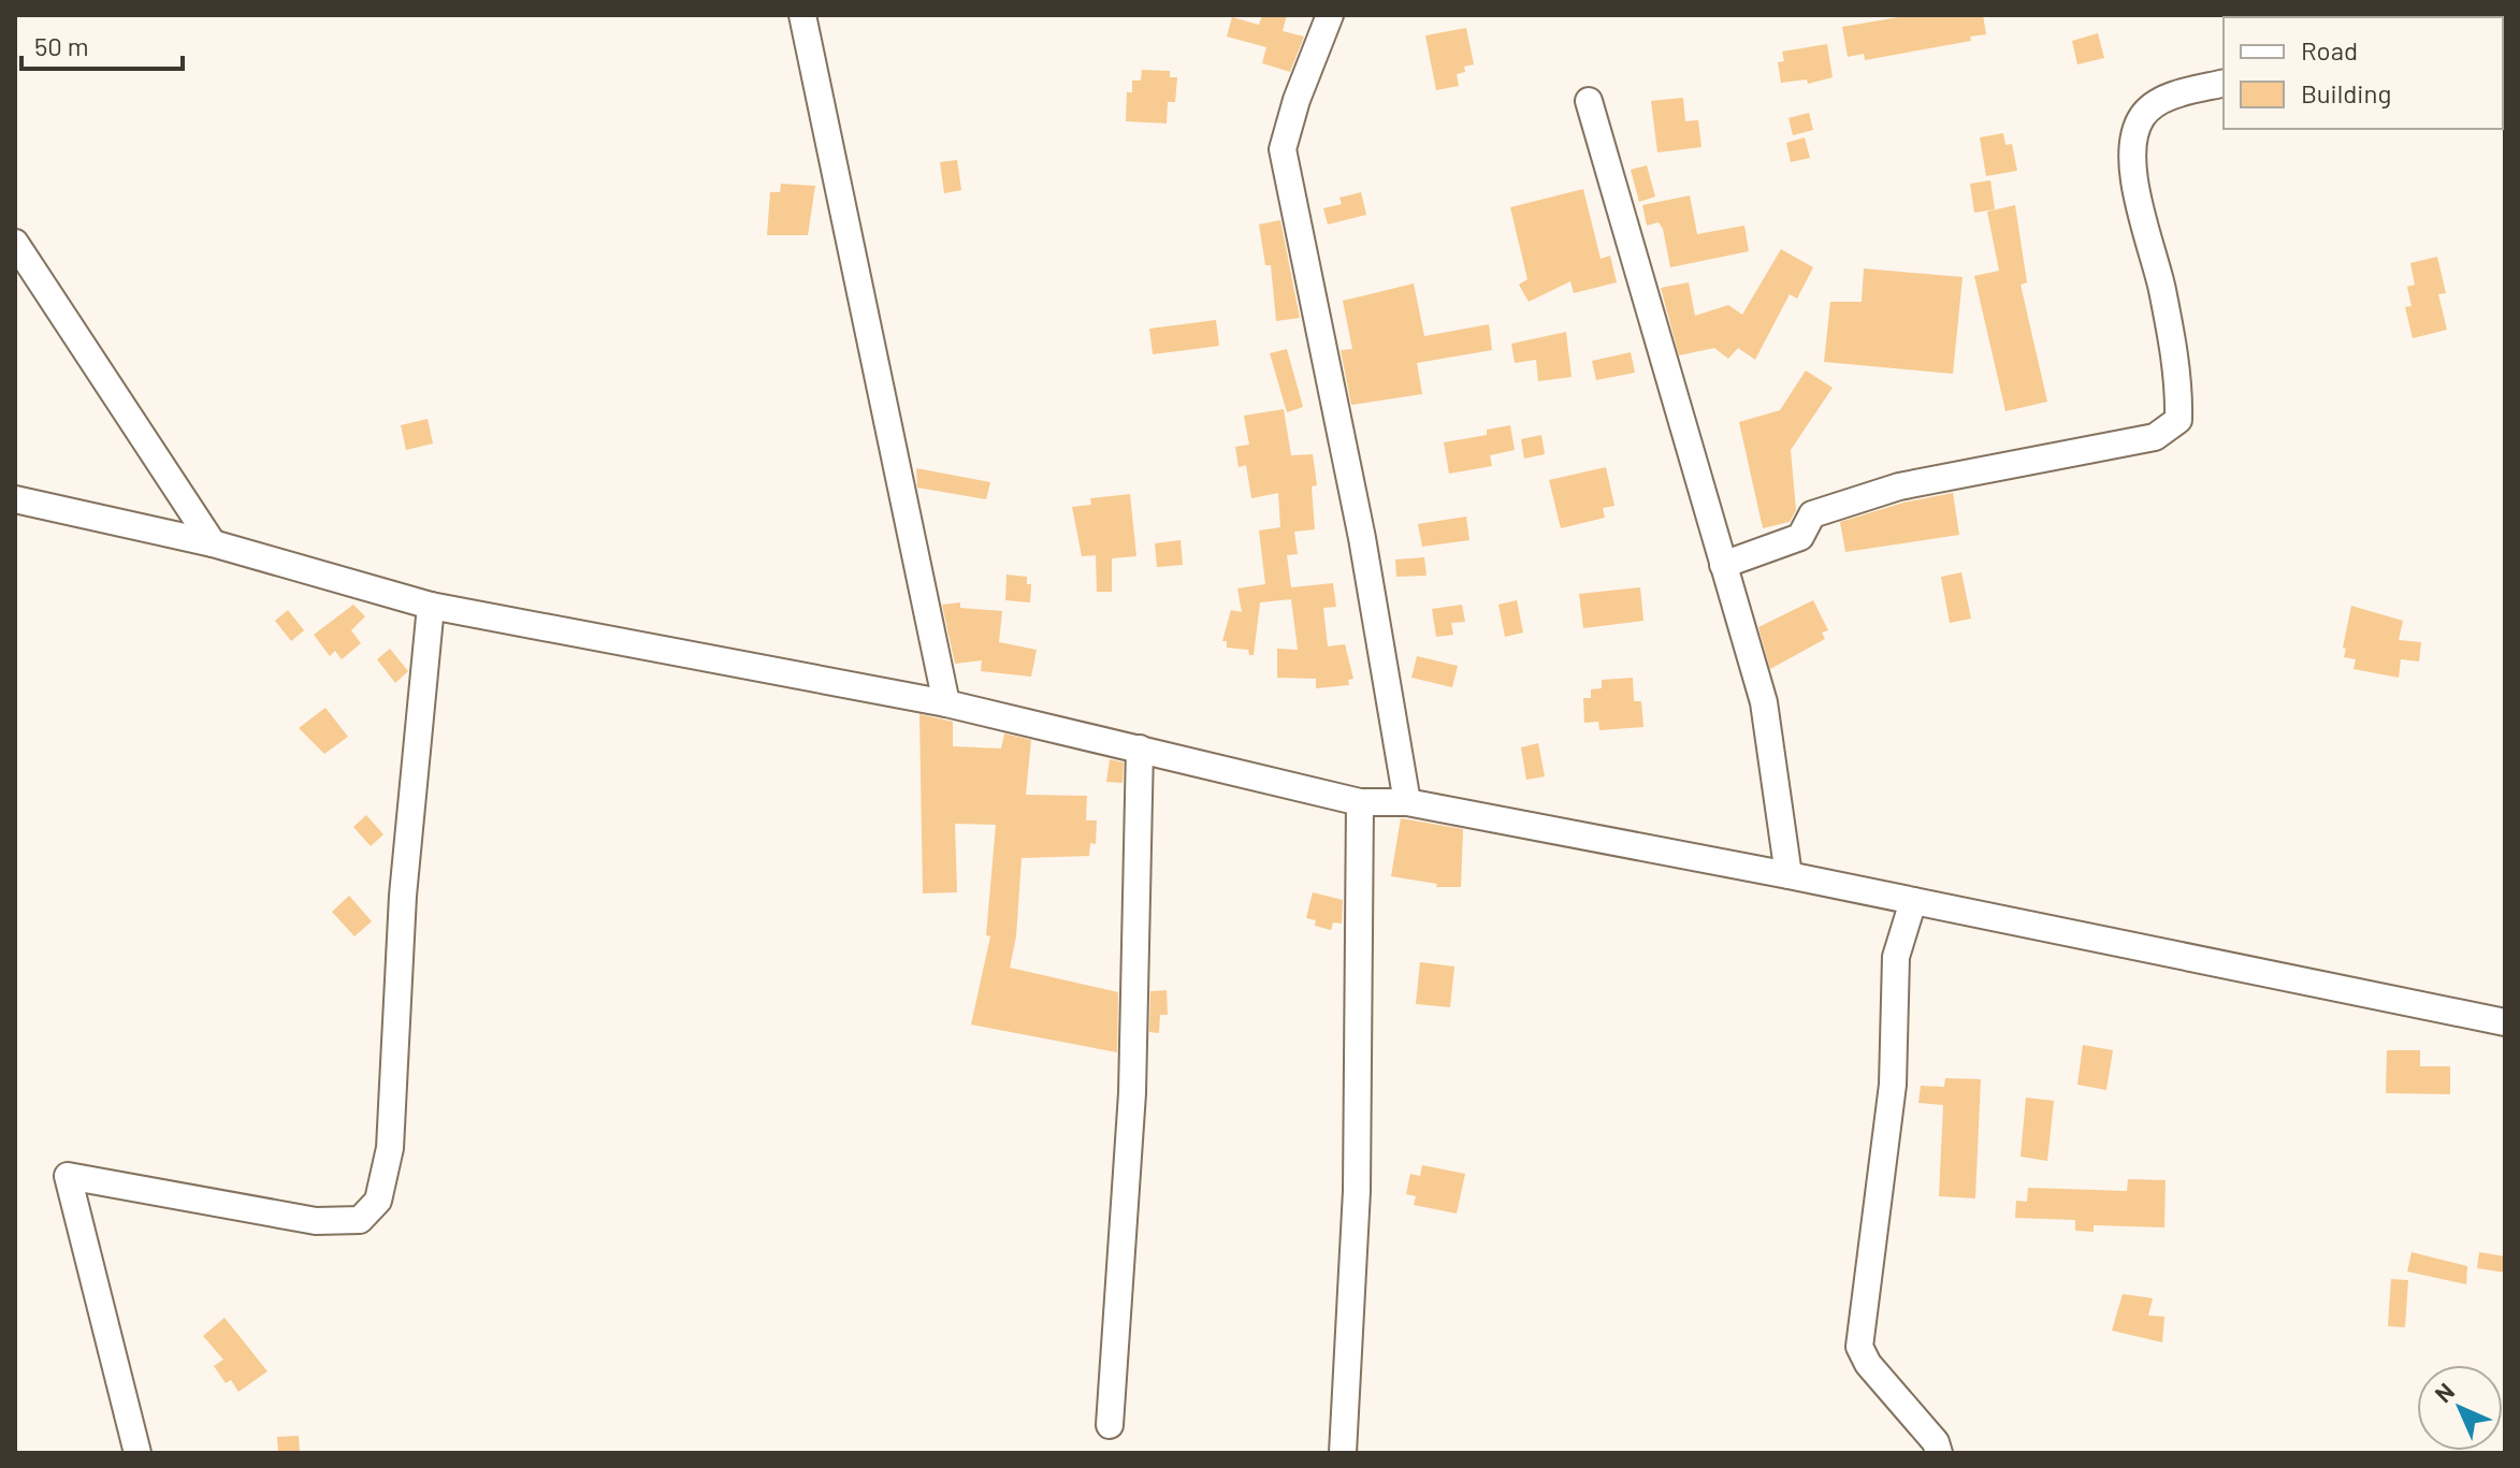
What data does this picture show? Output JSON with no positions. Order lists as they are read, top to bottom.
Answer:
{
  "legend": ["Road", "Building"],
  "scale_bar": "50 m",
  "north": "top left"
}
